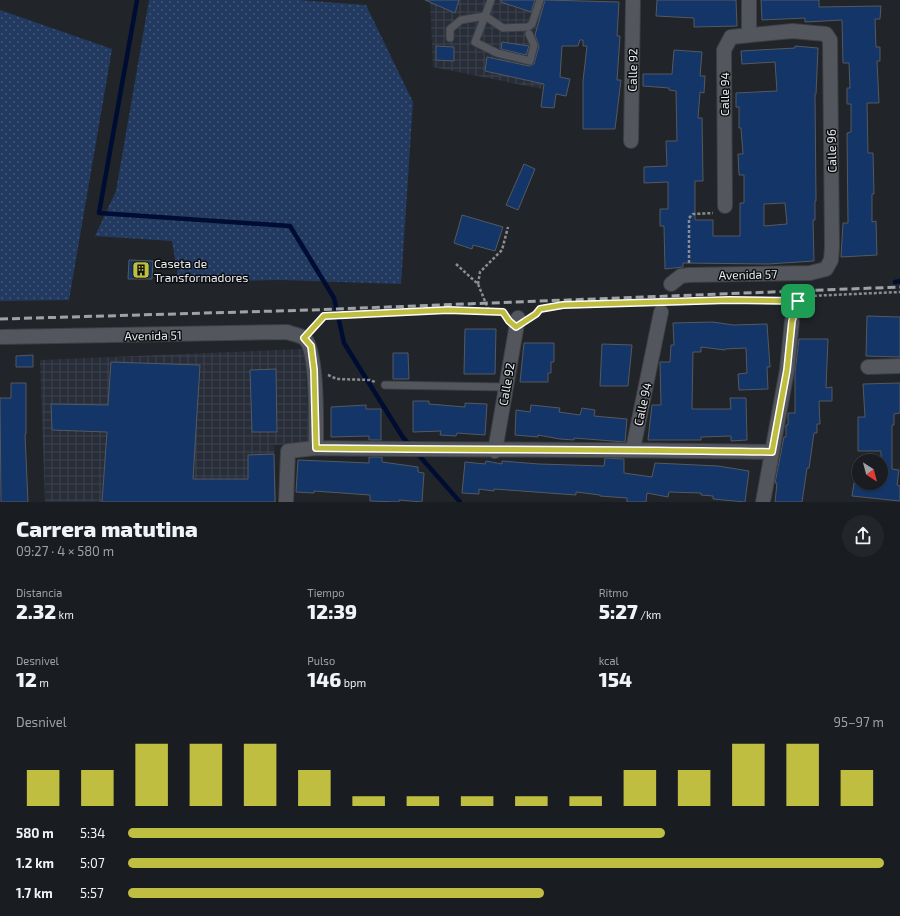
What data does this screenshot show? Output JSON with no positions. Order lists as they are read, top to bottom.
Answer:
{
  "streets": {
    "street": [
      "Calle 92",
      "Calle 94",
      "Calle 96",
      "Avenida 57",
      "Avenida 51"
    ]
  },
  "crossings": [
    ["Calle 94", "Calle 96"],
    ["Calle 96", "Avenida 57"]
  ],
  "places": {
    "building": ["Caseta de Transformadores"]
  },
  "north": "bottom right",
  "page": {
    "heading": ["Carrera matutina", "09:27 · 4 × 580 m"],
    "stats": [
      ["Distancia", "2.32 km"],
      ["Tiempo", "12:39"],
      ["Ritmo", "5:27 /km"],
      ["Desnivel", "12 m"],
      ["Pulso", "146 bpm"],
      ["kcal", "154"]
    ],
    "chart": ["Desnivel", "95–97 m"],
    "list": [
      {
        "name": "580 m",
        "note": "5:34"
      },
      {
        "name": "1.2 km",
        "note": "5:07"
      },
      {
        "name": "1.7 km",
        "note": "5:57"
      }
    ]
  }
}
